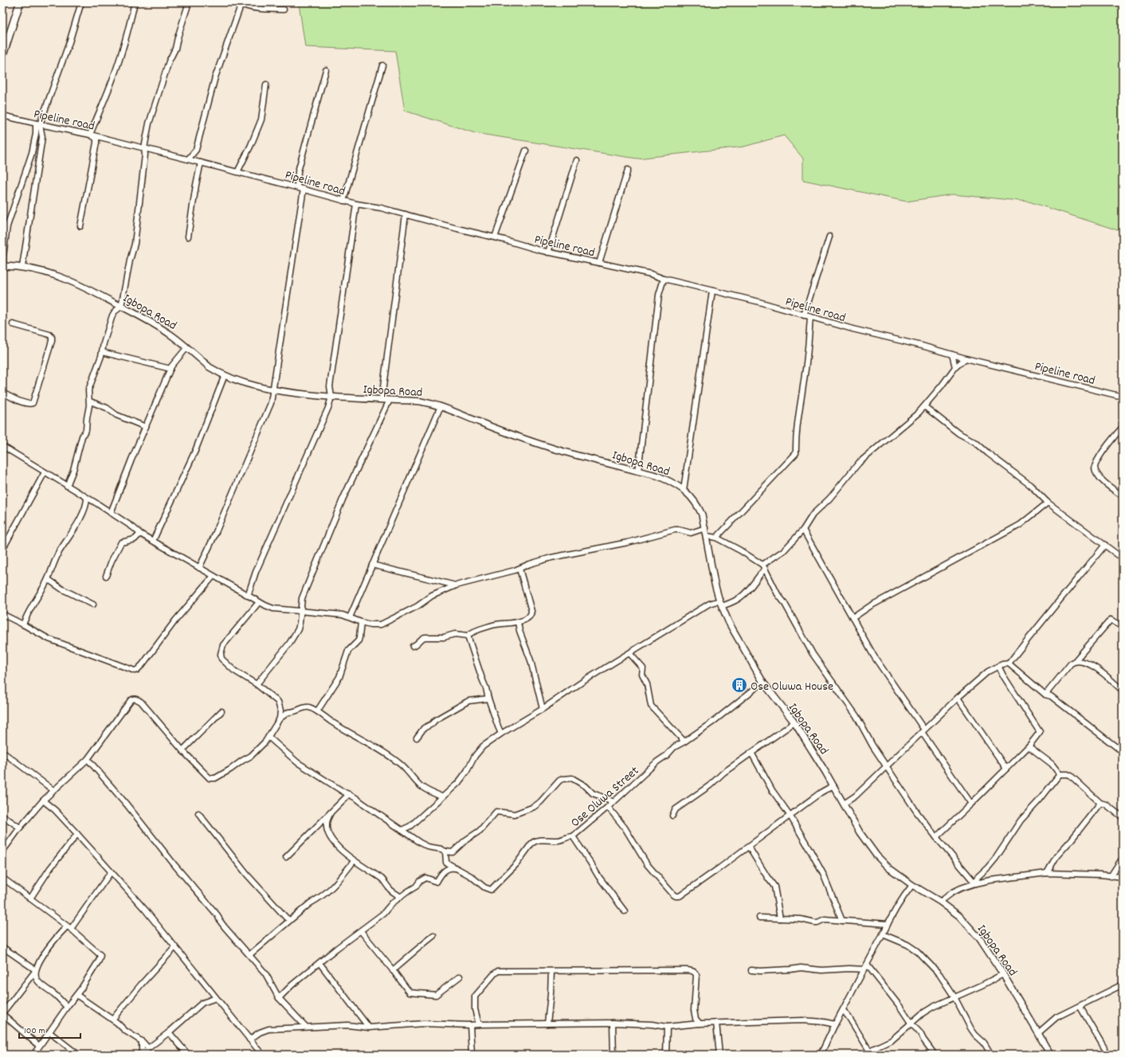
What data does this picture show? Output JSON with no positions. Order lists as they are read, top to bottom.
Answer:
{
  "streets": {
    "street": ["Pipeline road", "Igbopa Road", "Ose Oluwa Street"]
  },
  "crossings": [
    ["Igbopa Road", "Ose Oluwa Street"]
  ],
  "places": {
    "building": ["Ose Oluwa House"]
  },
  "scale_bar": "100 m"
}
